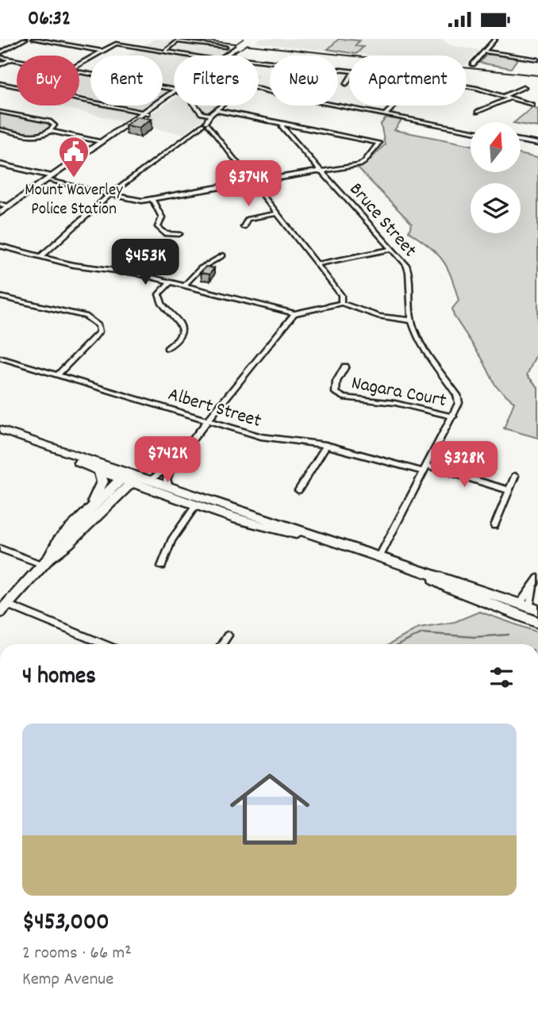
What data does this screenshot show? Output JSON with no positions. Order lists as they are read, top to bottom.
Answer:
{
  "streets": {
    "street": ["Bruce Street", "Nagara Court", "Albert Street"]
  },
  "crossings": [
    ["Bruce Street", "Nagara Court"],
    ["Bruce Street", "Albert Street"]
  ],
  "places": {
    "public building": ["Mount Waverley Police Station"]
  },
  "north": "top",
  "page": {
    "status": "06:32",
    "chip": [
      "Buy",
      "Rent",
      "Filters",
      "New",
      "Apartment"
    ],
    "price": [
      "$374K",
      "$453K",
      "$742K",
      "$328K"
    ],
    "heading": "4 homes",
    "list": [
      {
        "name": "$453,000",
        "note": "2 rooms · 66 m² · Kemp Avenue"
      }
    ]
  }
}
